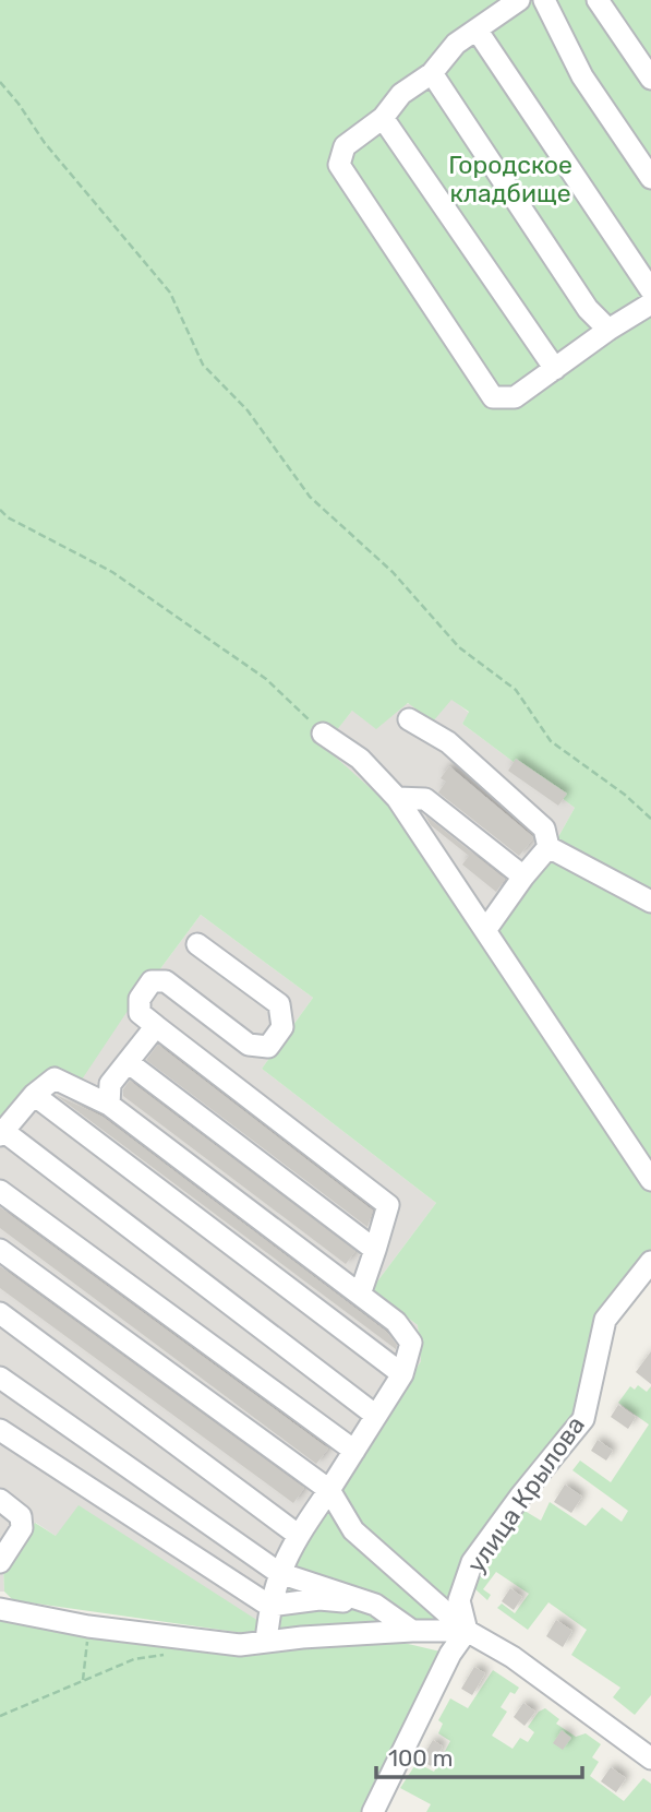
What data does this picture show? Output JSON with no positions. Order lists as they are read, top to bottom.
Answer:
{
  "streets": {
    "street": ["улица Крылова"]
  },
  "parks": ["Городское кладбище"],
  "scale_bar": "100 m"
}
